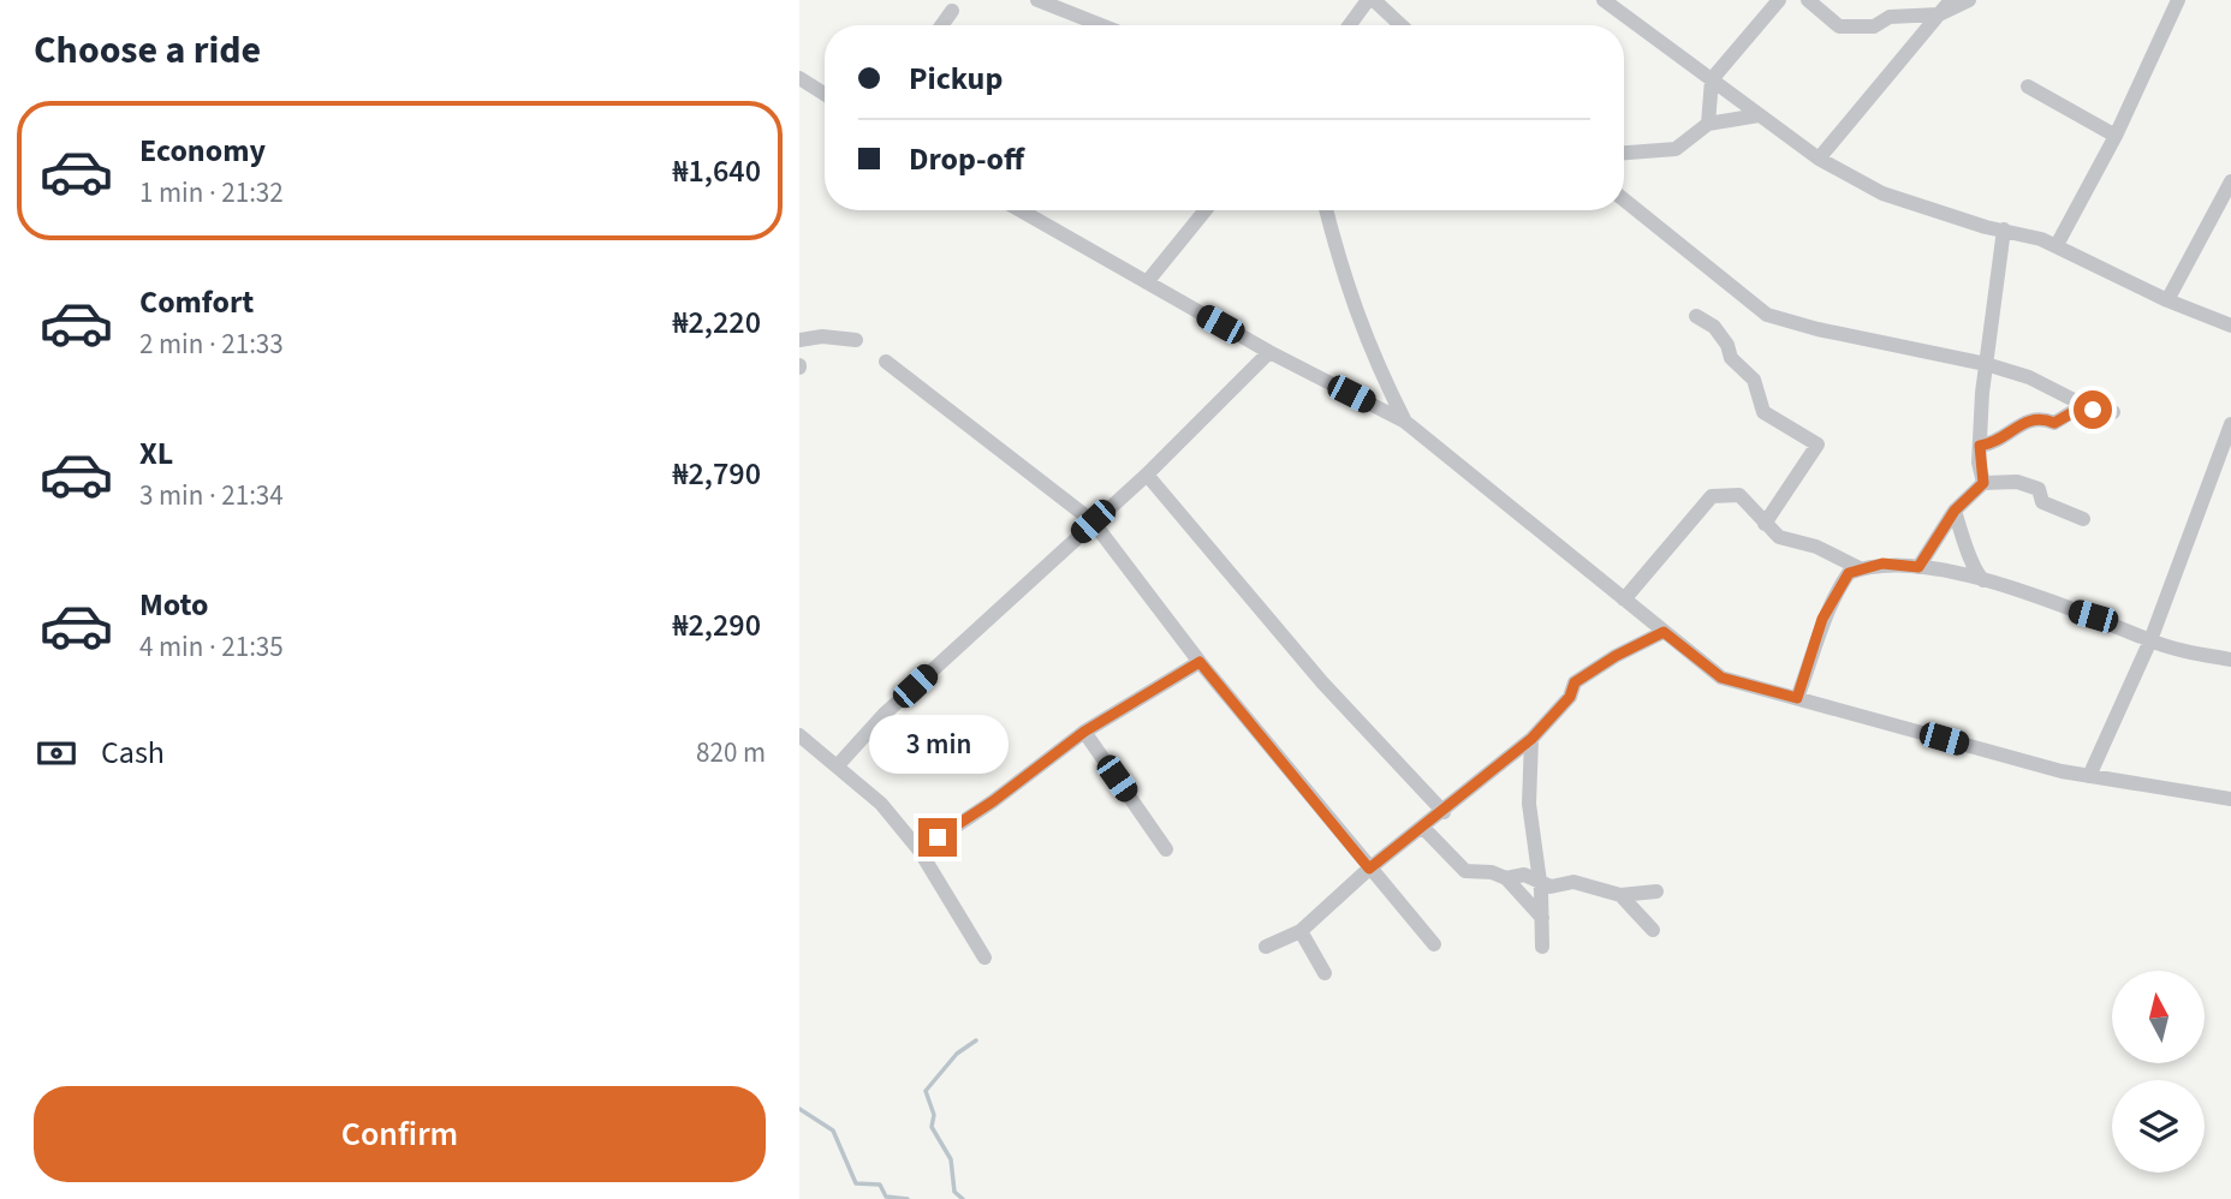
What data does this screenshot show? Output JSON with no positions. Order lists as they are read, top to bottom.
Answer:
{
  "north": "top",
  "page": {
    "heading": "Choose a ride",
    "banner": ["Pickup", "Drop-off"],
    "list": [
      {
        "name": "Economy",
        "note": "1 min · 21:32",
        "value": "₦1,640"
      },
      {
        "name": "Comfort",
        "note": "2 min · 21:33",
        "value": "₦2,220"
      },
      {
        "name": "XL",
        "note": "3 min · 21:34",
        "value": "₦2,790"
      },
      {
        "name": "Moto",
        "note": "4 min · 21:35",
        "value": "₦2,290"
      }
    ],
    "pay": ["Cash", "820 m"],
    "bubble": "3 min",
    "buttons": "Confirm"
  }
}
